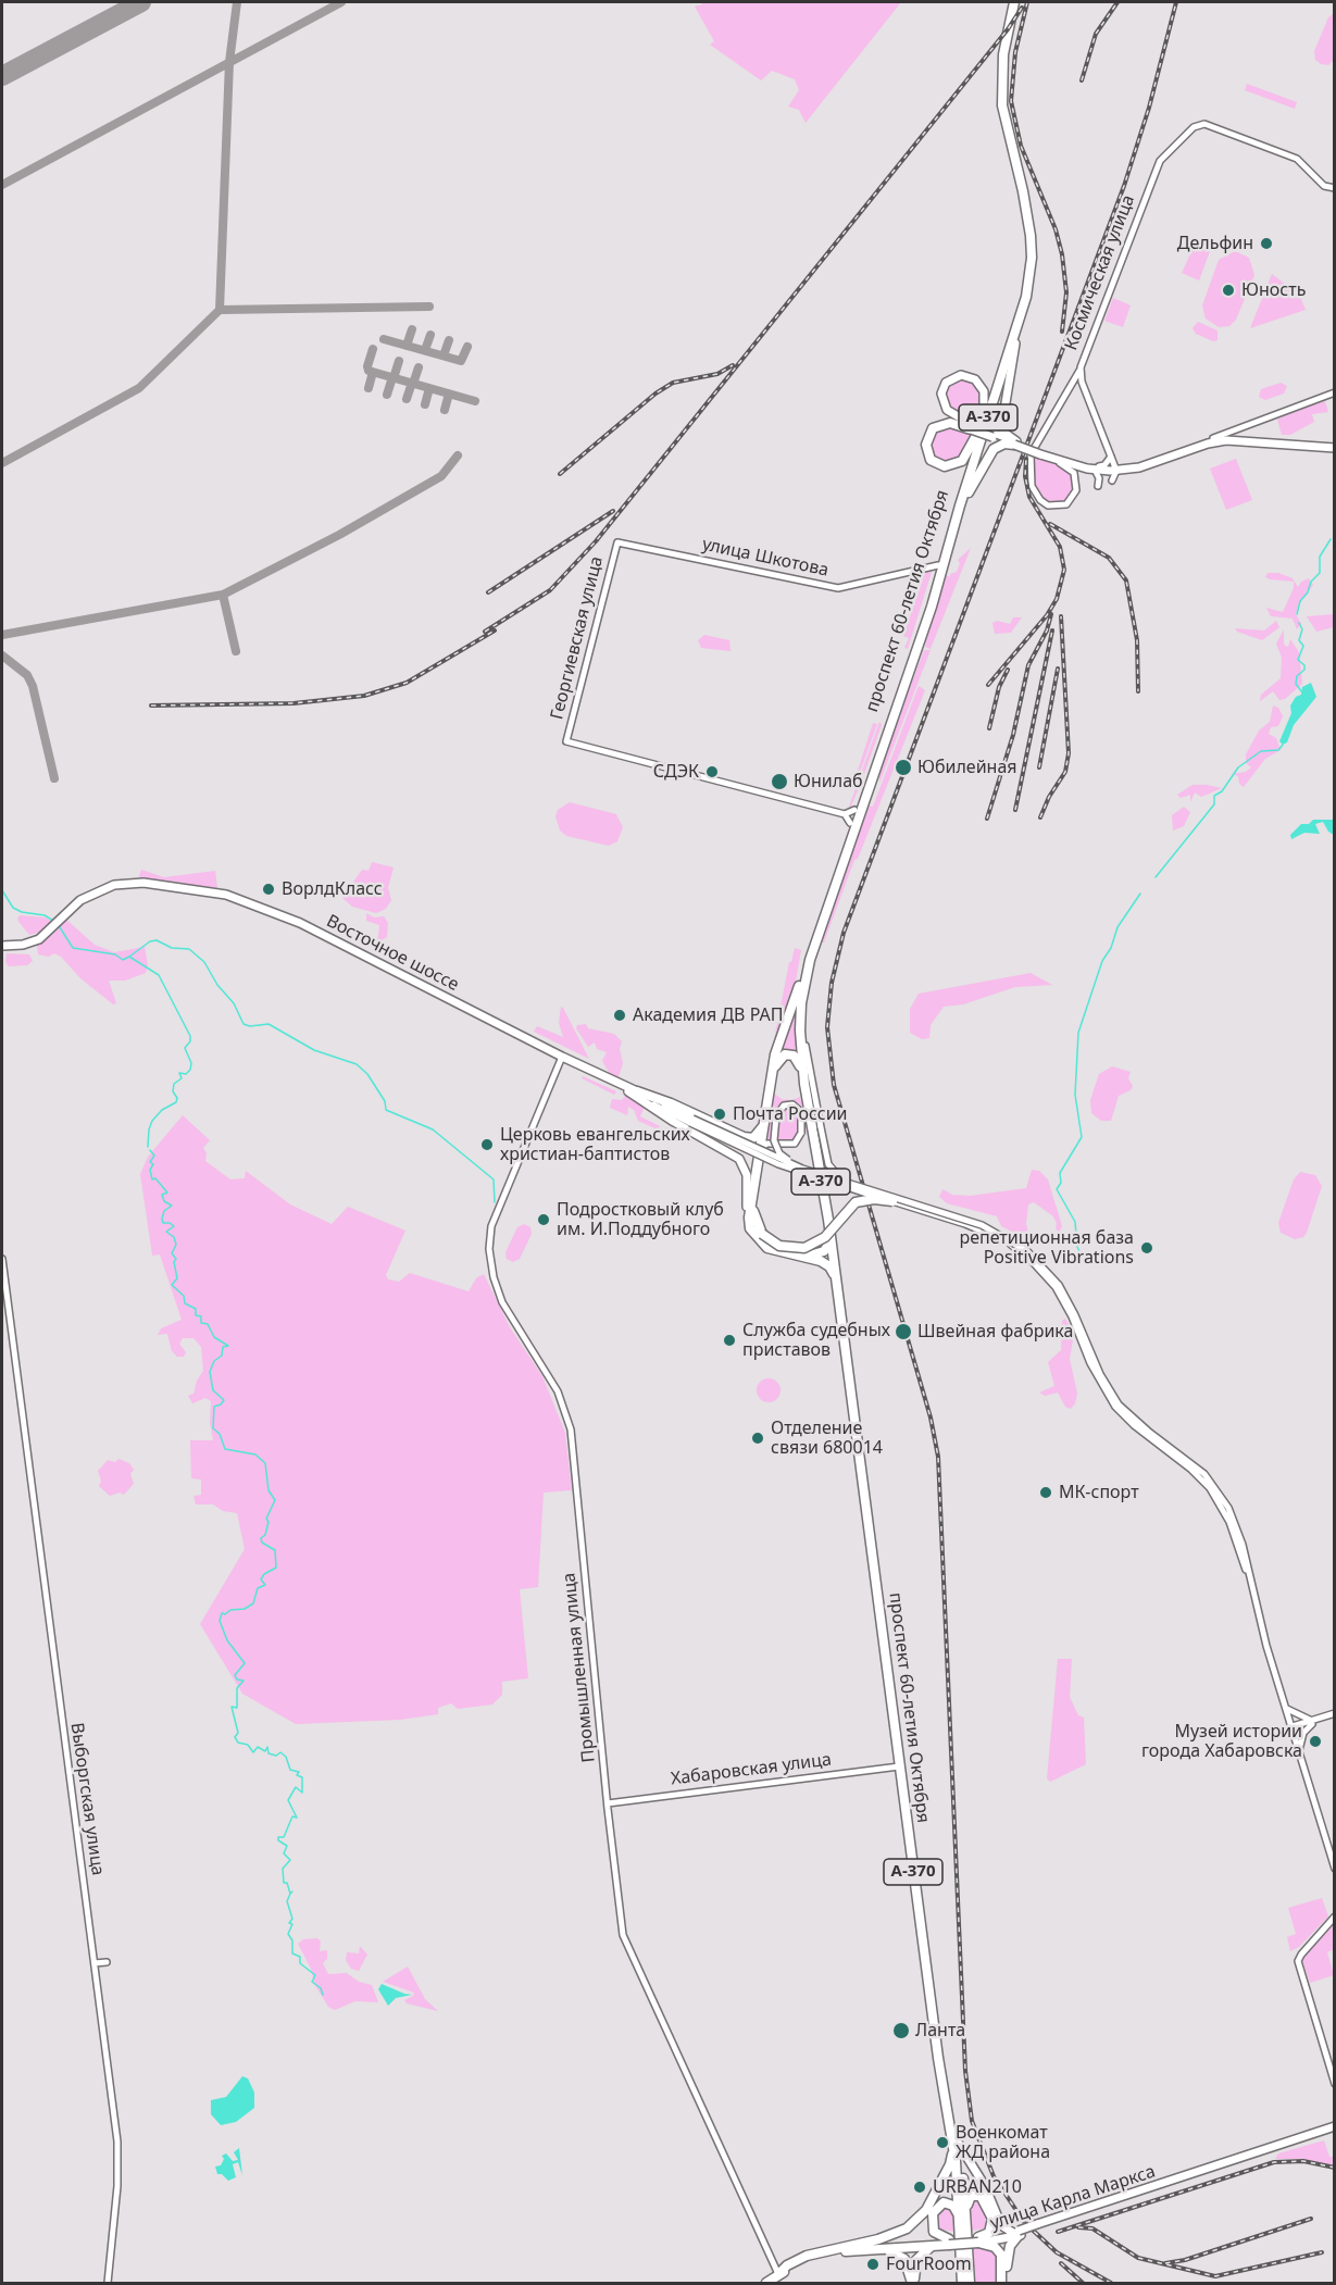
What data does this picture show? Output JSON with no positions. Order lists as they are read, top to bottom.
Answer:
{
  "streets": {
    "highway": ["А-370", "проспект 60-летия Октября"],
    "main road": ["Восточное шоссе", "улица Карла Маркса"],
    "street": [
      "Космическая улица",
      "улица Шкотова",
      "Георгиевская улица",
      "Промышленная улица",
      "Хабаровская улица",
      "Выборгская улица"
    ]
  },
  "crossings": [
    ["улица Шкотова", "проспект 60-летия Октября"],
    ["улица Шкотова", "Георгиевская улица"],
    ["проспект 60-летия Октября", "Георгиевская улица"],
    ["проспект 60-летия Октября", "Восточное шоссе"],
    ["проспект 60-летия Октября", "Хабаровская улица"],
    ["Восточное шоссе", "Промышленная улица"],
    ["Промышленная улица", "Хабаровская улица"]
  ],
  "places": [
    "Дельфин",
    "Юность",
    "Юбилейная",
    "СДЭК",
    "Юнилаб",
    "ВорлдКласс",
    "Академия ДВ РАП",
    "Почта России",
    "Церковь евангельских христиан-баптистов",
    "Подростковый клуб им. И.Поддубного",
    "репетиционная база Positive Vibrations",
    "Швейная фабрика",
    "Служба судебных приставов",
    "Отделение связи 680014",
    "МК-спорт",
    "Музей истории города Хабаровска",
    "Ланта",
    "Военкомат ЖД района",
    "URBAN210",
    "FourRoom"
  ]
}
